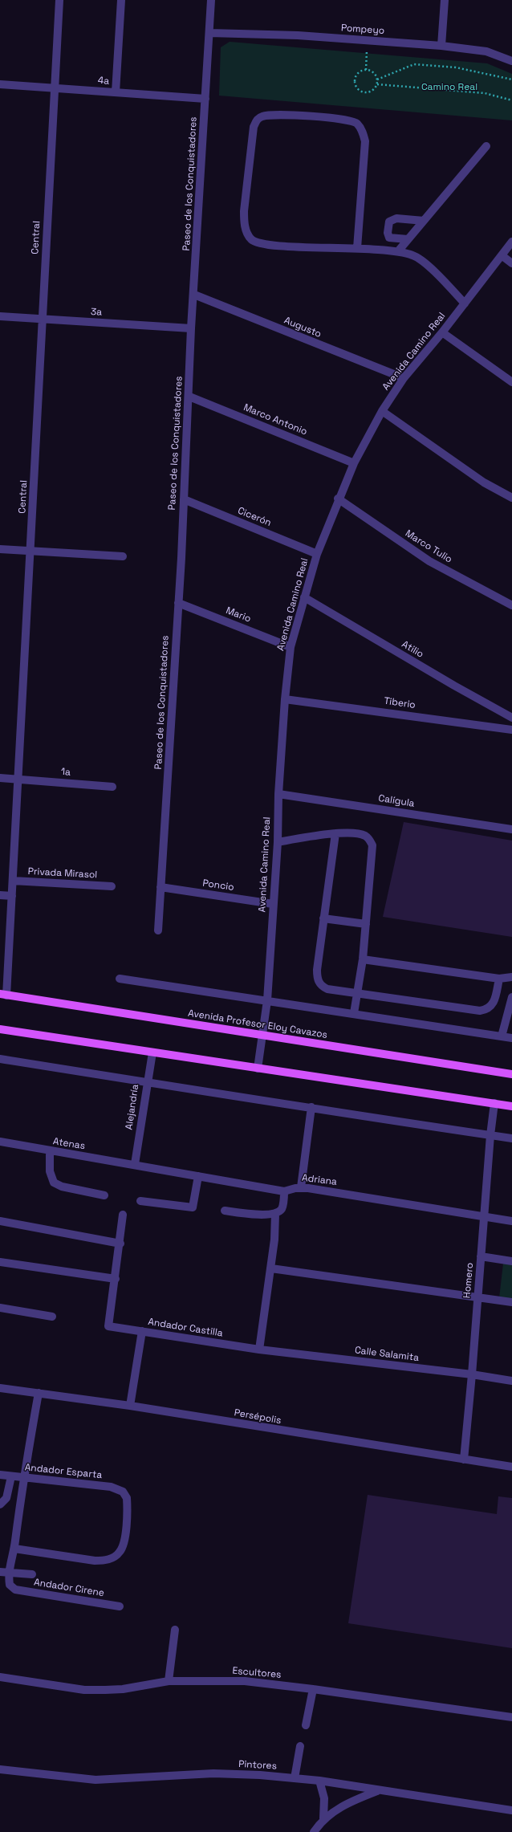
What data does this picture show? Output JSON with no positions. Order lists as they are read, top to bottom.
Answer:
{
  "streets": {
    "main road": ["Avenida Profesor Eloy Cavazos"],
    "street": [
      "Pompeyo",
      "4a",
      "Paseo de los Conquistadores",
      "Central",
      "3a",
      "Augusto",
      "Avenida Camino Real",
      "Marco Antonio",
      "Cicerón",
      "Marco Tulio",
      "Mario",
      "Atilio",
      "Tiberio",
      "1a",
      "Calígula",
      "Privada Mirasol",
      "Poncio",
      "Alejandría",
      "Atenas",
      "Adriana",
      "Homero",
      "Andador Castilla",
      "Calle Salamita",
      "Persépolis",
      "Andador Esparta",
      "Andador Cirene",
      "Escultores",
      "Pintores"
    ]
  },
  "crossings": [
    ["Pompeyo", "Paseo de los Conquistadores"],
    ["4a", "Paseo de los Conquistadores"],
    ["4a", "Central"],
    ["Paseo de los Conquistadores", "3a"],
    ["Paseo de los Conquistadores", "Augusto"],
    ["Paseo de los Conquistadores", "Marco Antonio"],
    ["Paseo de los Conquistadores", "Cicerón"],
    ["Paseo de los Conquistadores", "Mario"],
    ["Paseo de los Conquistadores", "Poncio"],
    ["Central", "3a"],
    ["Central", "1a"],
    ["Central", "Privada Mirasol"],
    ["Central", "Avenida Profesor Eloy Cavazos"],
    ["Augusto", "Avenida Camino Real"],
    ["Avenida Camino Real", "Marco Antonio"],
    ["Avenida Camino Real", "Cicerón"],
    ["Avenida Camino Real", "Marco Tulio"],
    ["Avenida Camino Real", "Mario"],
    ["Avenida Camino Real", "Atilio"],
    ["Avenida Camino Real", "Tiberio"],
    ["Avenida Camino Real", "Calígula"],
    ["Avenida Camino Real", "Poncio"],
    ["Avenida Camino Real", "Avenida Profesor Eloy Cavazos"],
    ["Alejandría", "Atenas"],
    ["Alejandría", "Adriana"],
    ["Atenas", "Adriana"],
    ["Adriana", "Homero"],
    ["Homero", "Calle Salamita"],
    ["Homero", "Persépolis"],
    ["Andador Castilla", "Calle Salamita"]
  ],
  "parks": ["Camino Real"]
}
